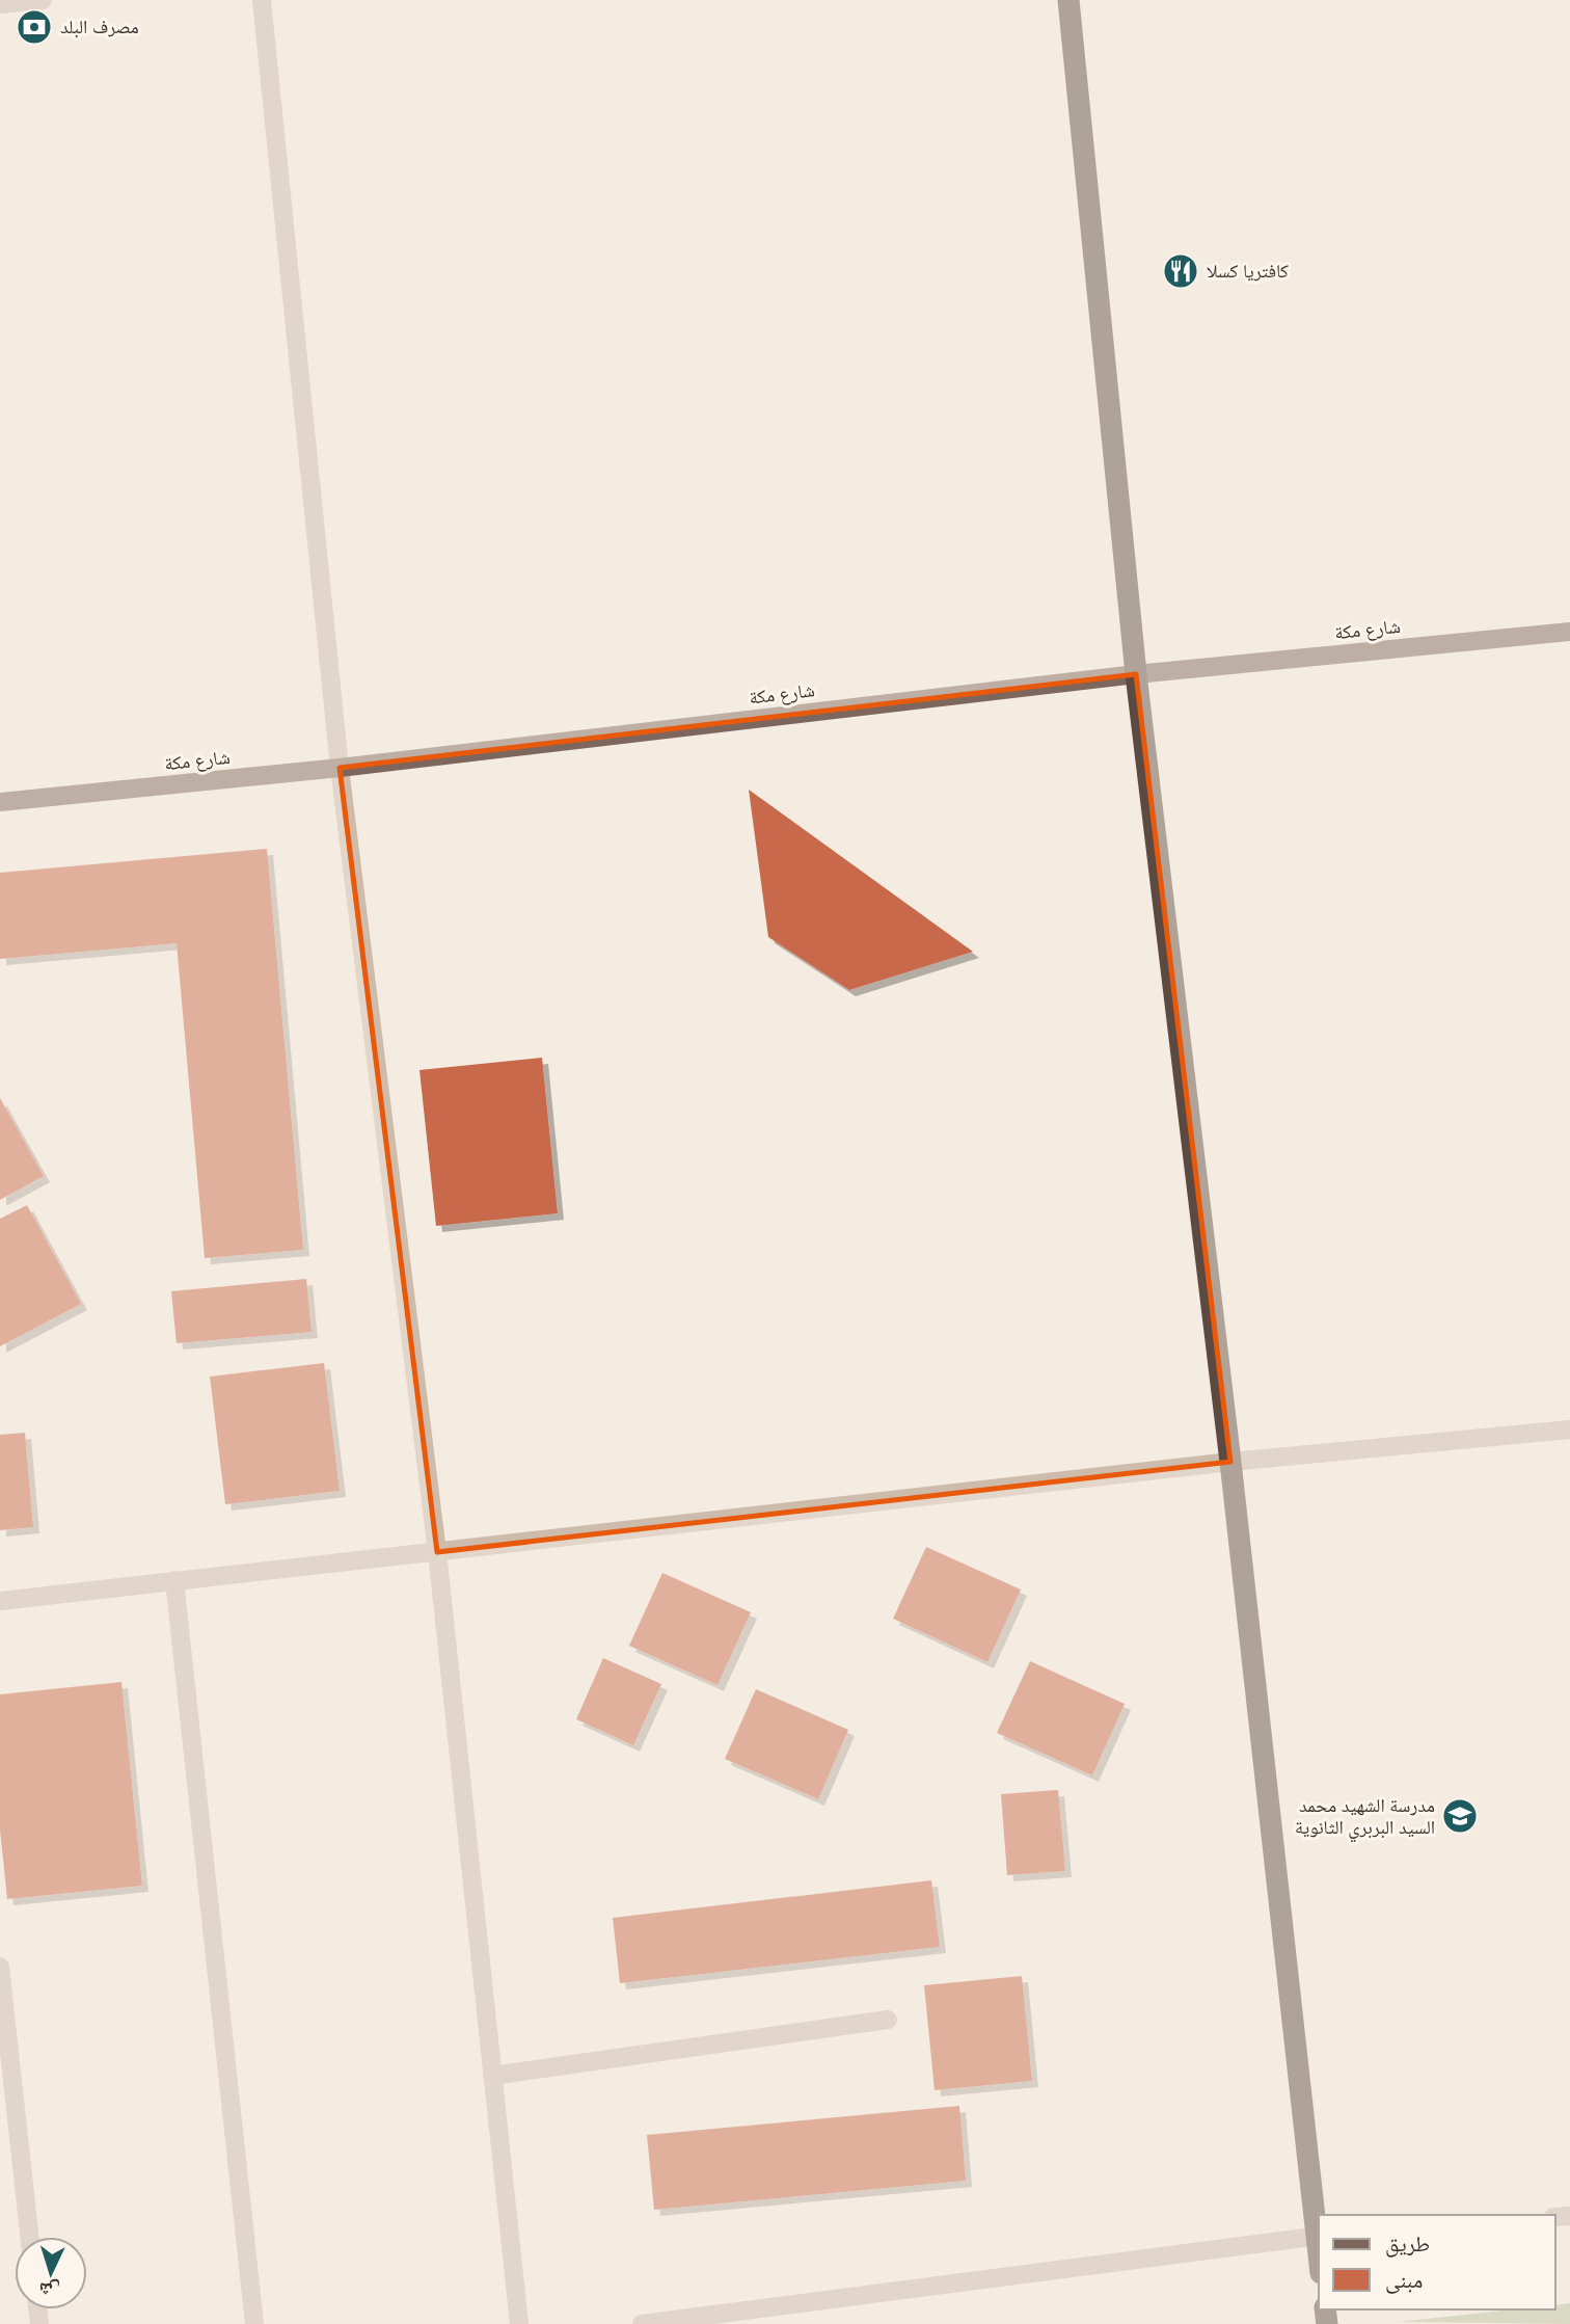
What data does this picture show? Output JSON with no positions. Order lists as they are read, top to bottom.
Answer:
{
  "streets": {
    "main road": ["شارع مكة"]
  },
  "places": {
    "bank": ["مصرف البلد"],
    "restaurant": ["كافتريا كسلا"],
    "school or university": ["مدرسة الشهيد محمد السيد البربري الثانوية"]
  },
  "legend": ["طريق", "مبنى"],
  "north": "bottom"
}
